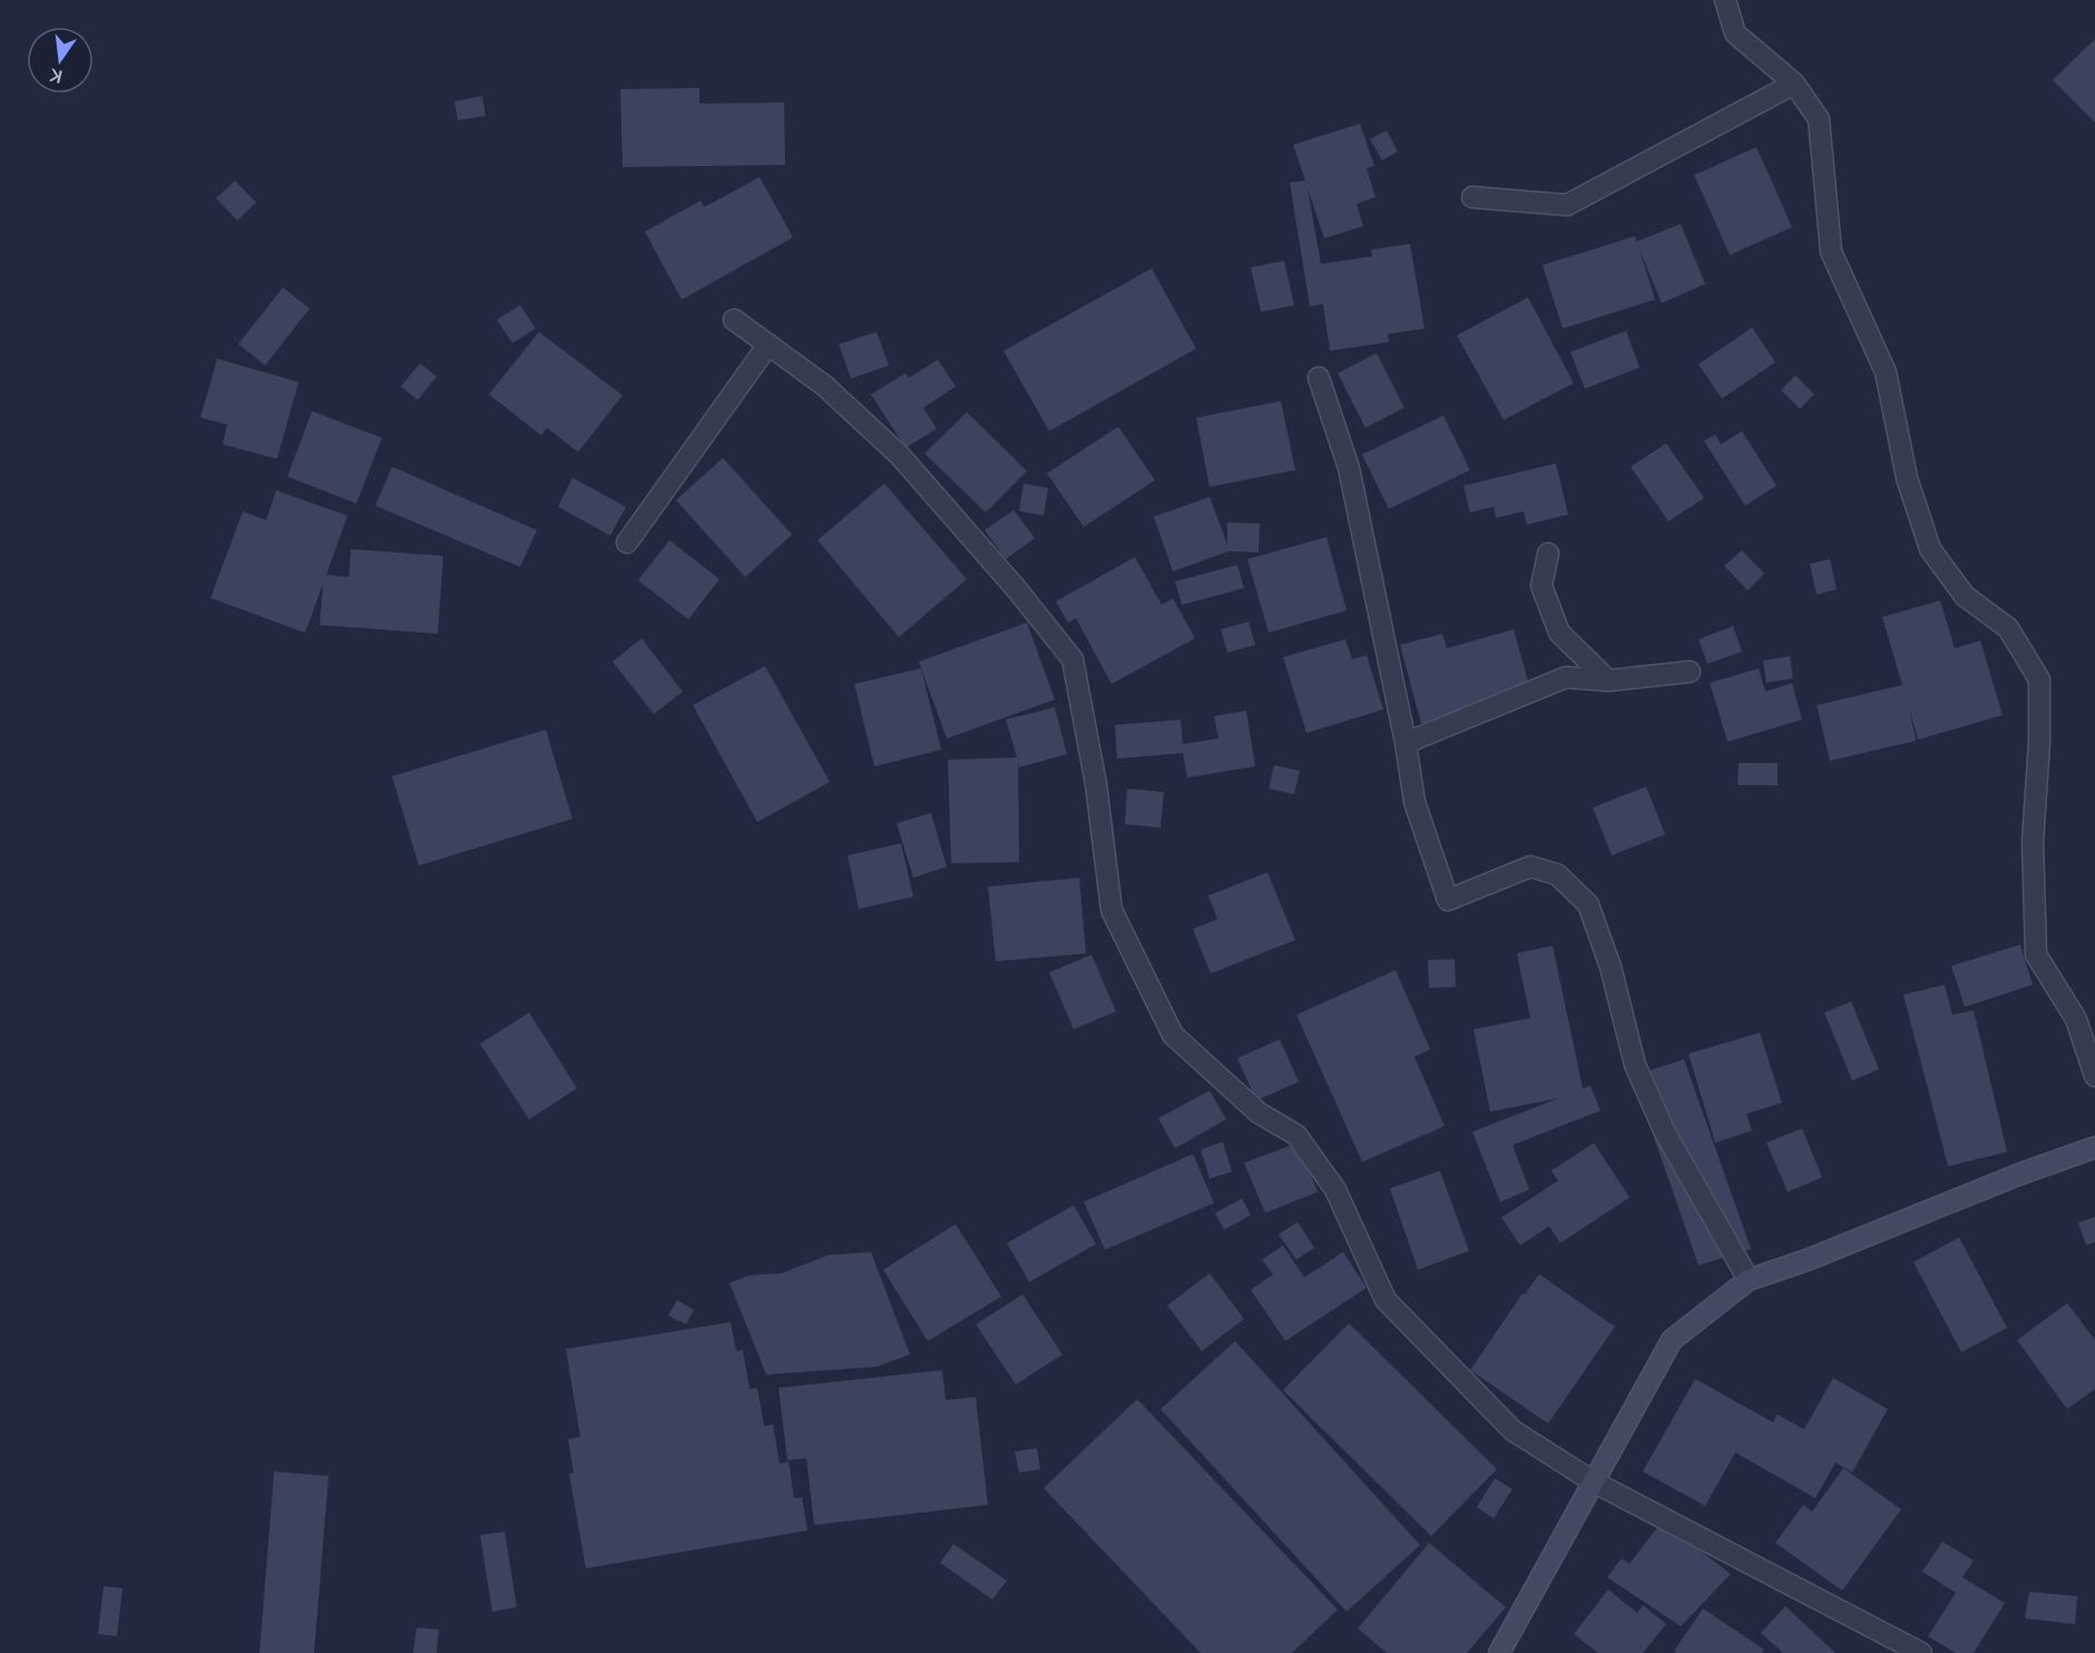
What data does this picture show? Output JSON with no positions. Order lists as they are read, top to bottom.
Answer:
{
  "north": "bottom"
}
